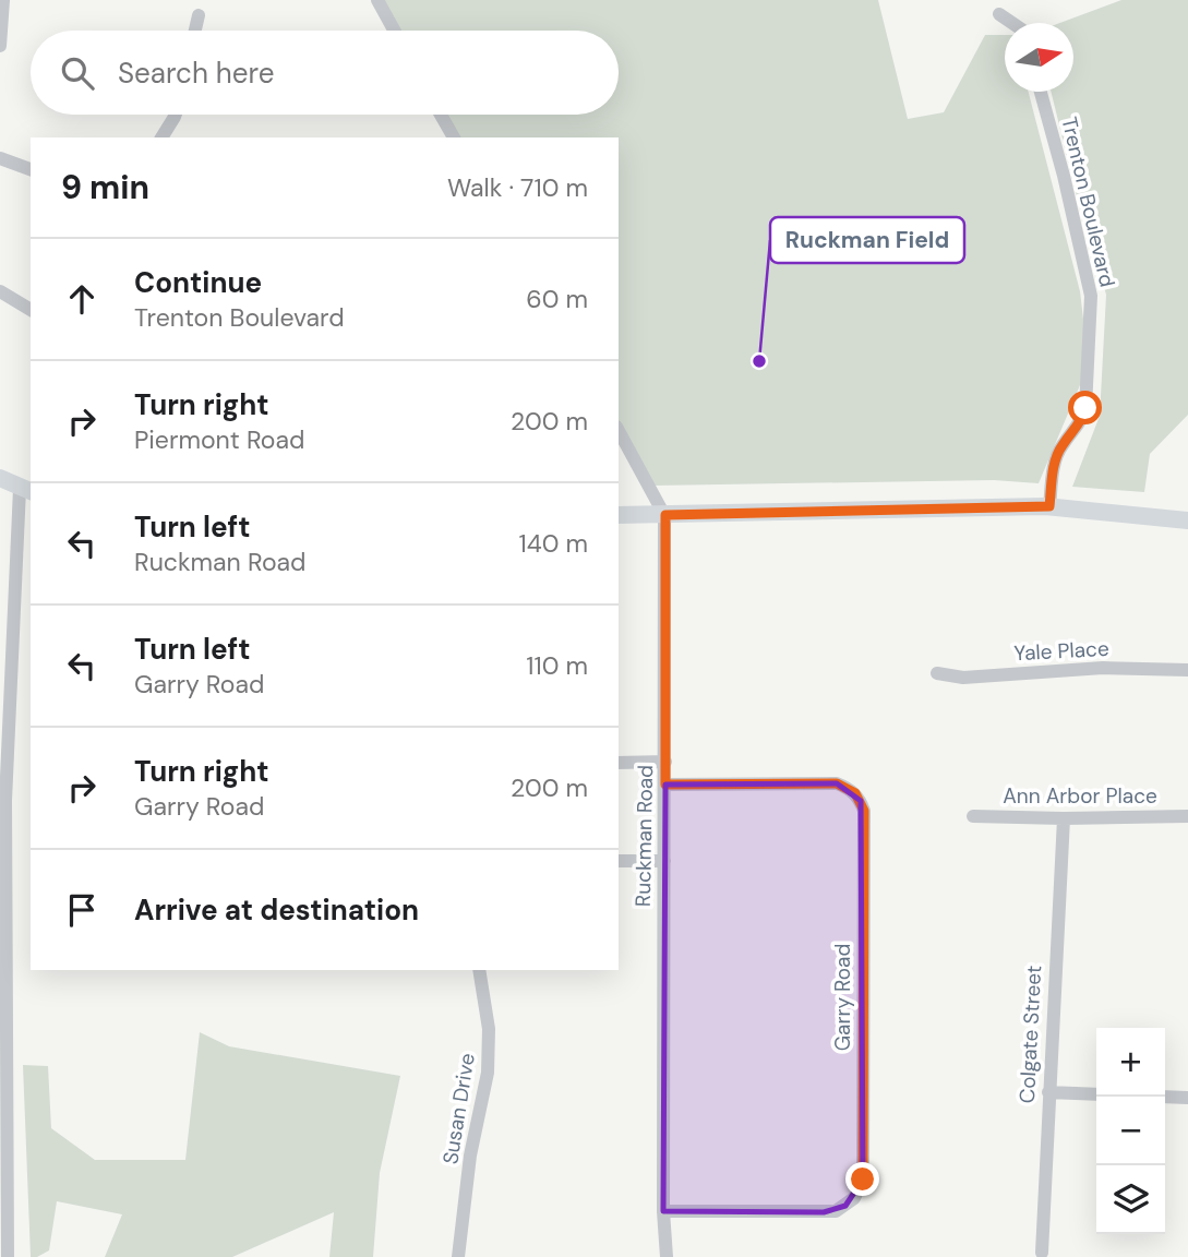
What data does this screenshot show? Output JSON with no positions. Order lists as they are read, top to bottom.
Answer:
{
  "streets": {
    "street": [
      "Trenton Boulevard",
      "Yale Place",
      "Ann Arbor Place",
      "Ruckman Road",
      "Garry Road",
      "Colgate Street",
      "Susan Drive"
    ]
  },
  "crossings": [
    ["Ann Arbor Place", "Colgate Street"],
    ["Ruckman Road", "Garry Road"]
  ],
  "places": ["Ruckman Field"],
  "north": "right",
  "page": {
    "search": "Search here",
    "heading": ["9 min", "Walk · 710 m"],
    "list": [
      ["Continue", "Trenton Boulevard", "60 m"],
      ["Turn right", "Piermont Road", "200 m"],
      ["Turn left", "Ruckman Road", "140 m"],
      ["Turn left", "Garry Road", "110 m"],
      ["Turn right", "Garry Road", "200 m"],
      "Arrive at destination"
    ],
    "map_buttons": ["+", "−"]
  }
}
